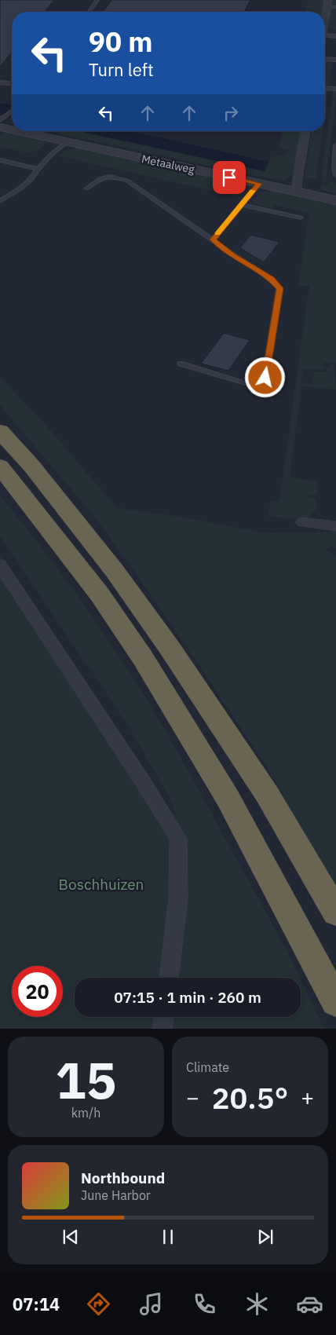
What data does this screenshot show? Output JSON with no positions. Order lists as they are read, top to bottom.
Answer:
{
  "streets": {
    "street": ["Metaalweg"]
  },
  "parks": ["Boschhuizen"],
  "page": {
    "turn": ["90 m", "Turn left"],
    "limit": "20",
    "trip": "07:15 · 1 min · 260 m",
    "tile": [
      ["15", "km/h"],
      "Climate"
    ],
    "heat": ["−", "20.5°", "+"],
    "song": ["Northbound", "June Harbor"],
    "tabs": "07:14"
  }
}
